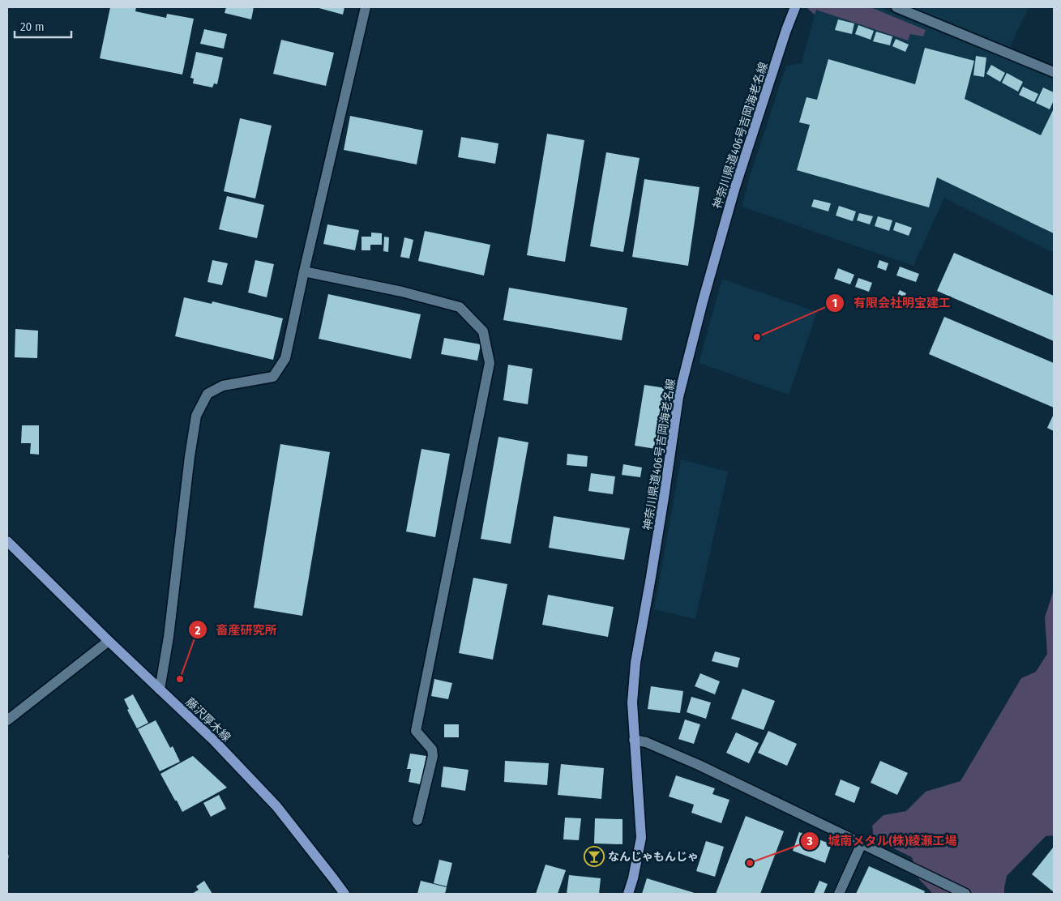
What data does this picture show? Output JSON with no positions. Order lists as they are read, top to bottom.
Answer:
{
  "streets": {
    "main road": ["神奈川県道406号吉岡海老名線", "藤沢厚木線"]
  },
  "places": {
    "other": ["有限会社明宝建工", "畜産研究所", "城南メタル(株)綾瀬工場"],
    "bar": ["なんじゃもんじゃ"]
  },
  "scale_bar": "20 m"
}
